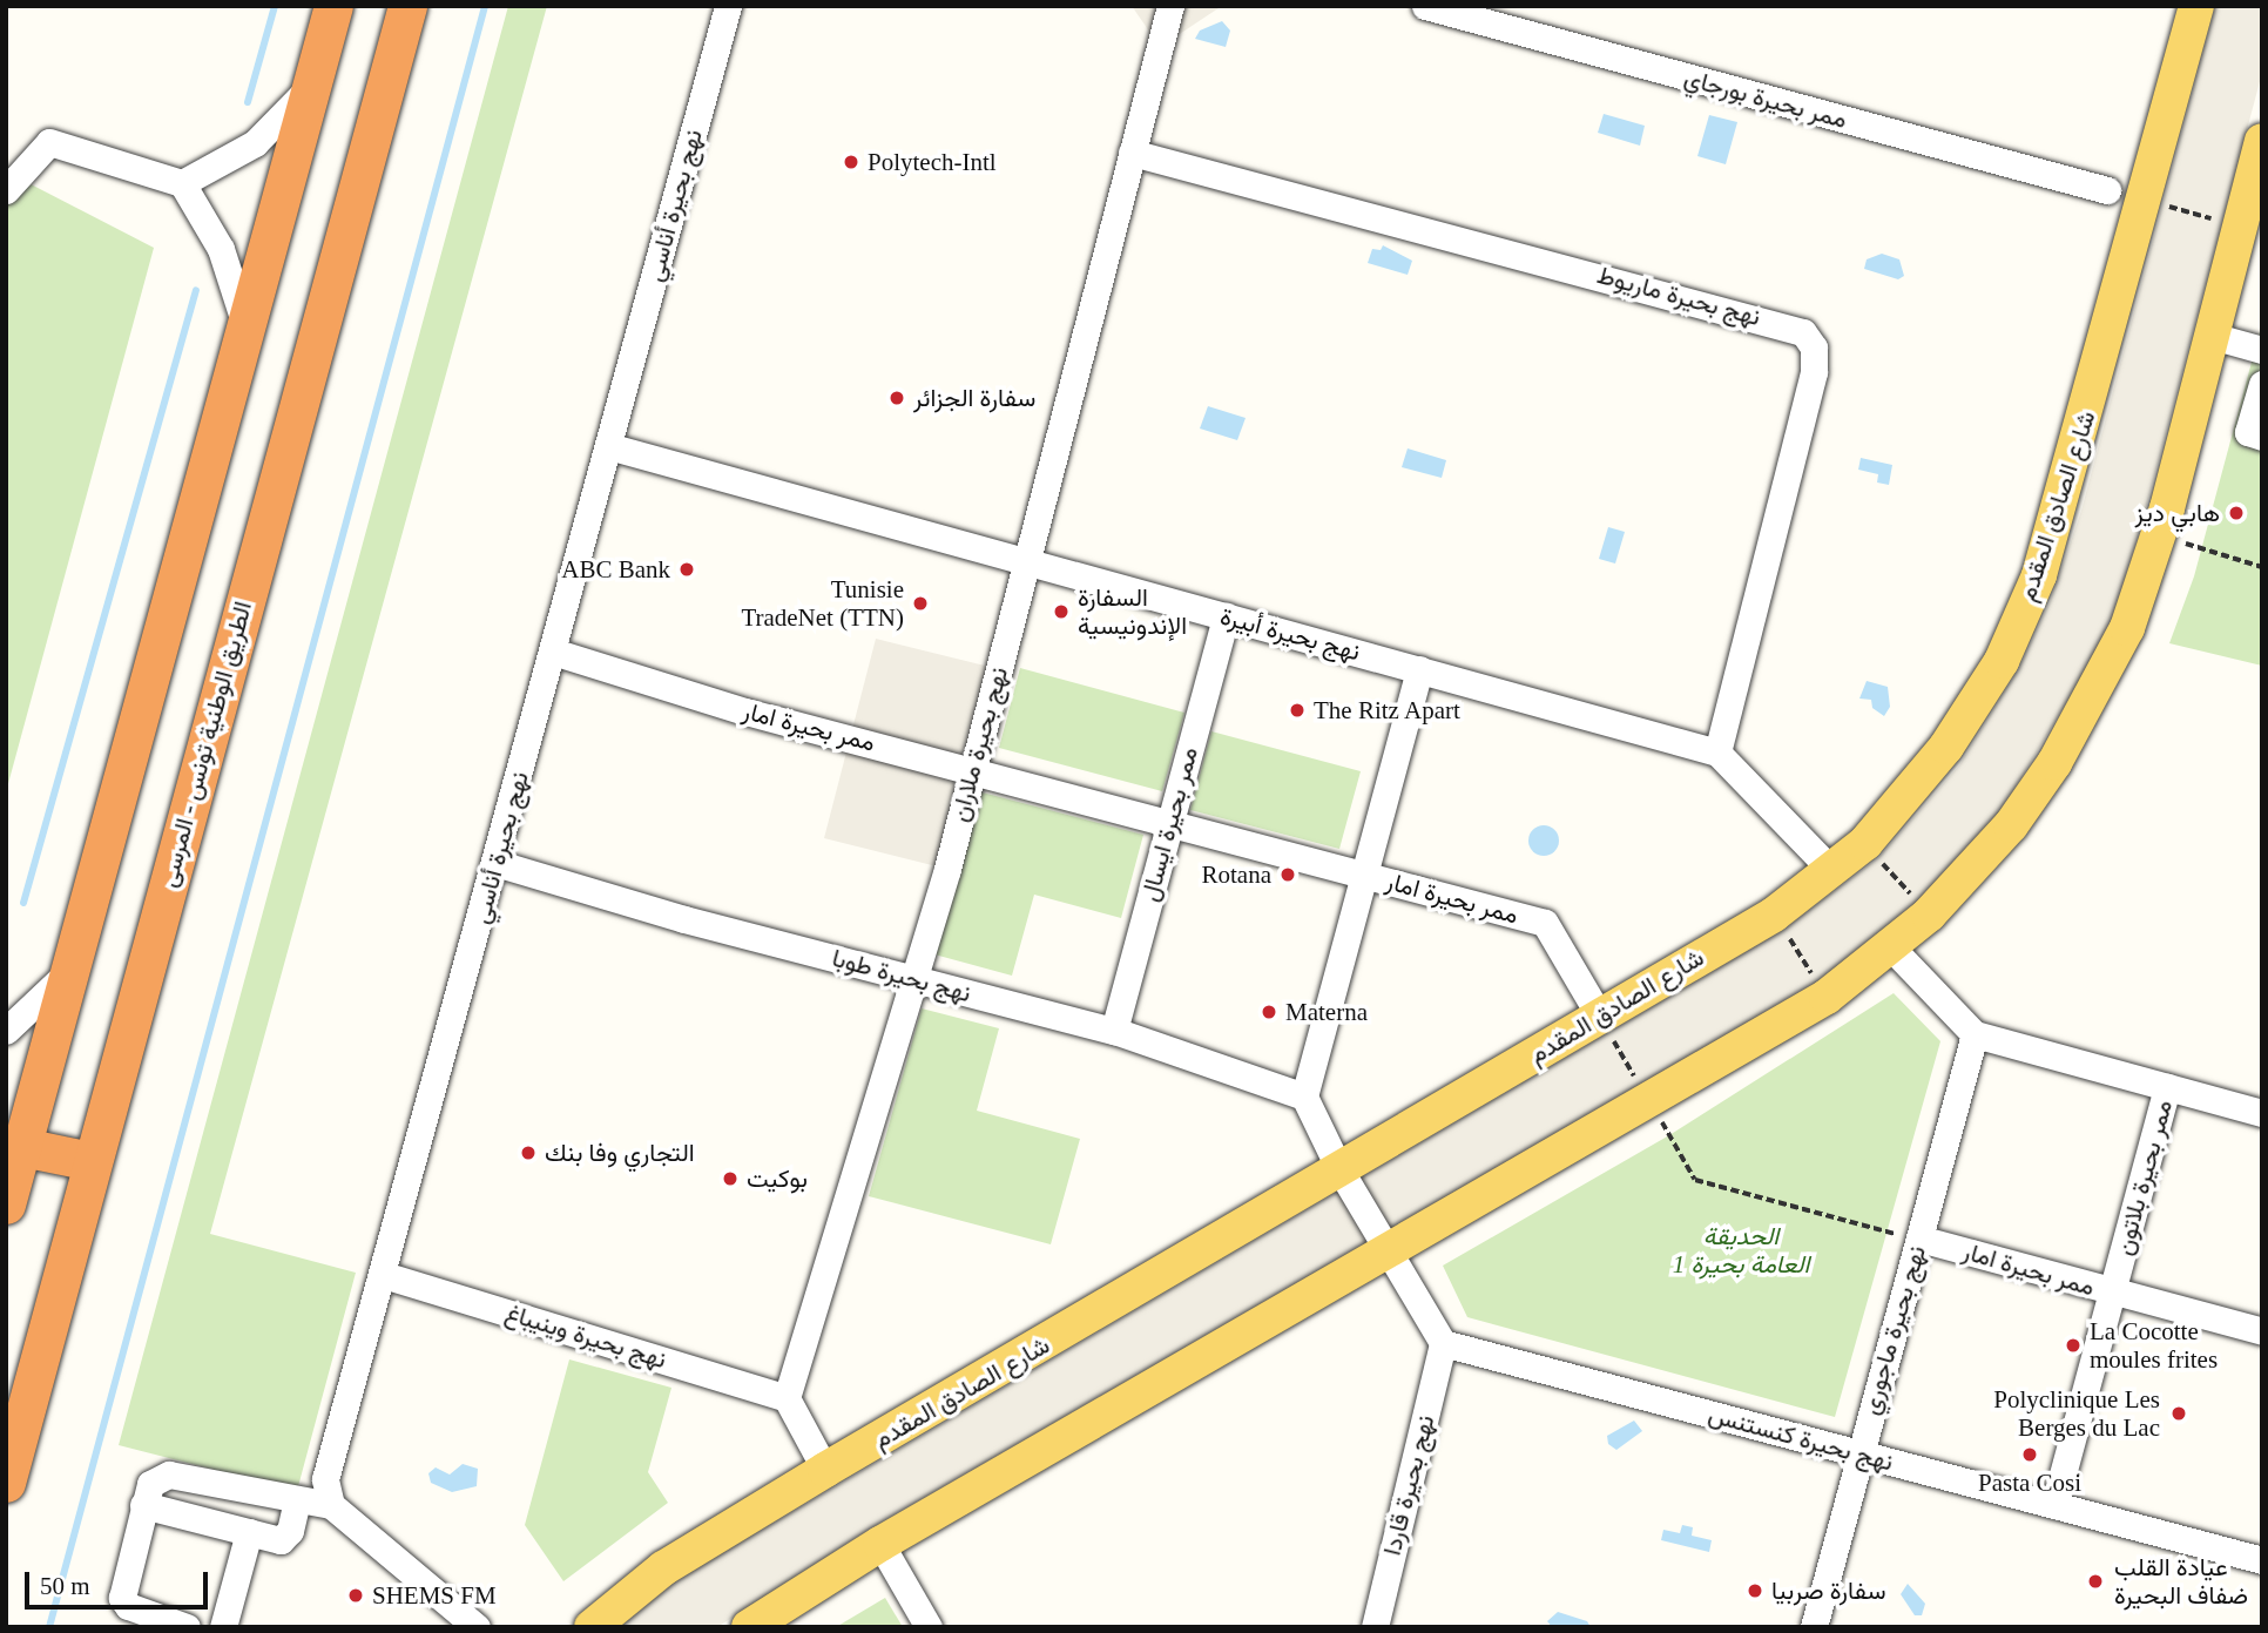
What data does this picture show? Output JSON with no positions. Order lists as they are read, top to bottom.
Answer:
{
  "streets": {
    "highway": ["الطريق الوطنية تونس - المرسى"],
    "main road": ["شارع الصادق المقدم"],
    "street": [
      "ممر بحيرة بورجاي",
      "نهج بحيرة أناسي",
      "نهج بحيرة ماريوط",
      "نهج بحيرة أبيرة",
      "ممر بحيرة امار",
      "نهج بحيرة ملاران",
      "ممر بحيرة ايسال",
      "نهج بحيرة طوبا",
      "ممر بحيرة بلاتون",
      "نهج بحيرة ماجوري",
      "نهج بحيرة وينيباغ",
      "نهج بحيرة كنستنس",
      "نهج بحيرة قاردا"
    ]
  },
  "crossings": [
    ["نهج بحيرة أناسي", "نهج بحيرة أبيرة"],
    ["نهج بحيرة أناسي", "ممر بحيرة امار"],
    ["نهج بحيرة أناسي", "نهج بحيرة طوبا"],
    ["نهج بحيرة أناسي", "نهج بحيرة وينيباغ"],
    ["نهج بحيرة ماريوط", "نهج بحيرة أبيرة"],
    ["نهج بحيرة ماريوط", "نهج بحيرة ملاران"],
    ["شارع الصادق المقدم", "نهج بحيرة أبيرة"],
    ["شارع الصادق المقدم", "ممر بحيرة امار"],
    ["نهج بحيرة أبيرة", "نهج بحيرة ملاران"],
    ["نهج بحيرة أبيرة", "ممر بحيرة ايسال"],
    ["ممر بحيرة امار", "نهج بحيرة ملاران"],
    ["ممر بحيرة امار", "ممر بحيرة ايسال"],
    ["ممر بحيرة امار", "ممر بحيرة بلاتون"],
    ["ممر بحيرة امار", "نهج بحيرة ماجوري"],
    ["نهج بحيرة ملاران", "نهج بحيرة طوبا"],
    ["نهج بحيرة ملاران", "نهج بحيرة وينيباغ"],
    ["ممر بحيرة ايسال", "نهج بحيرة طوبا"],
    ["ممر بحيرة بلاتون", "نهج بحيرة كنستنس"],
    ["نهج بحيرة ماجوري", "نهج بحيرة كنستنس"],
    ["نهج بحيرة كنستنس", "نهج بحيرة قاردا"]
  ],
  "parks": ["الحديقة العامة بحيرة 1"],
  "places": [
    "Polytech-Intl",
    "سفارة الجزائر",
    "هابي ديز",
    "ABC Bank",
    "Tunisie TradeNet (TTN)",
    "السفارة الإندونيسية",
    "The Ritz Apart",
    "Rotana",
    "Materna",
    "التجاري وفا بنك",
    "بوكيت",
    "La Cocotte moules frites",
    "Polyclinique Les Berges du Lac",
    "Pasta Cosi",
    "عيادة القلب ضفاف البحيرة",
    "سفارة صربيا",
    "SHEMS FM"
  ],
  "scale_bar": "50 m"
}
